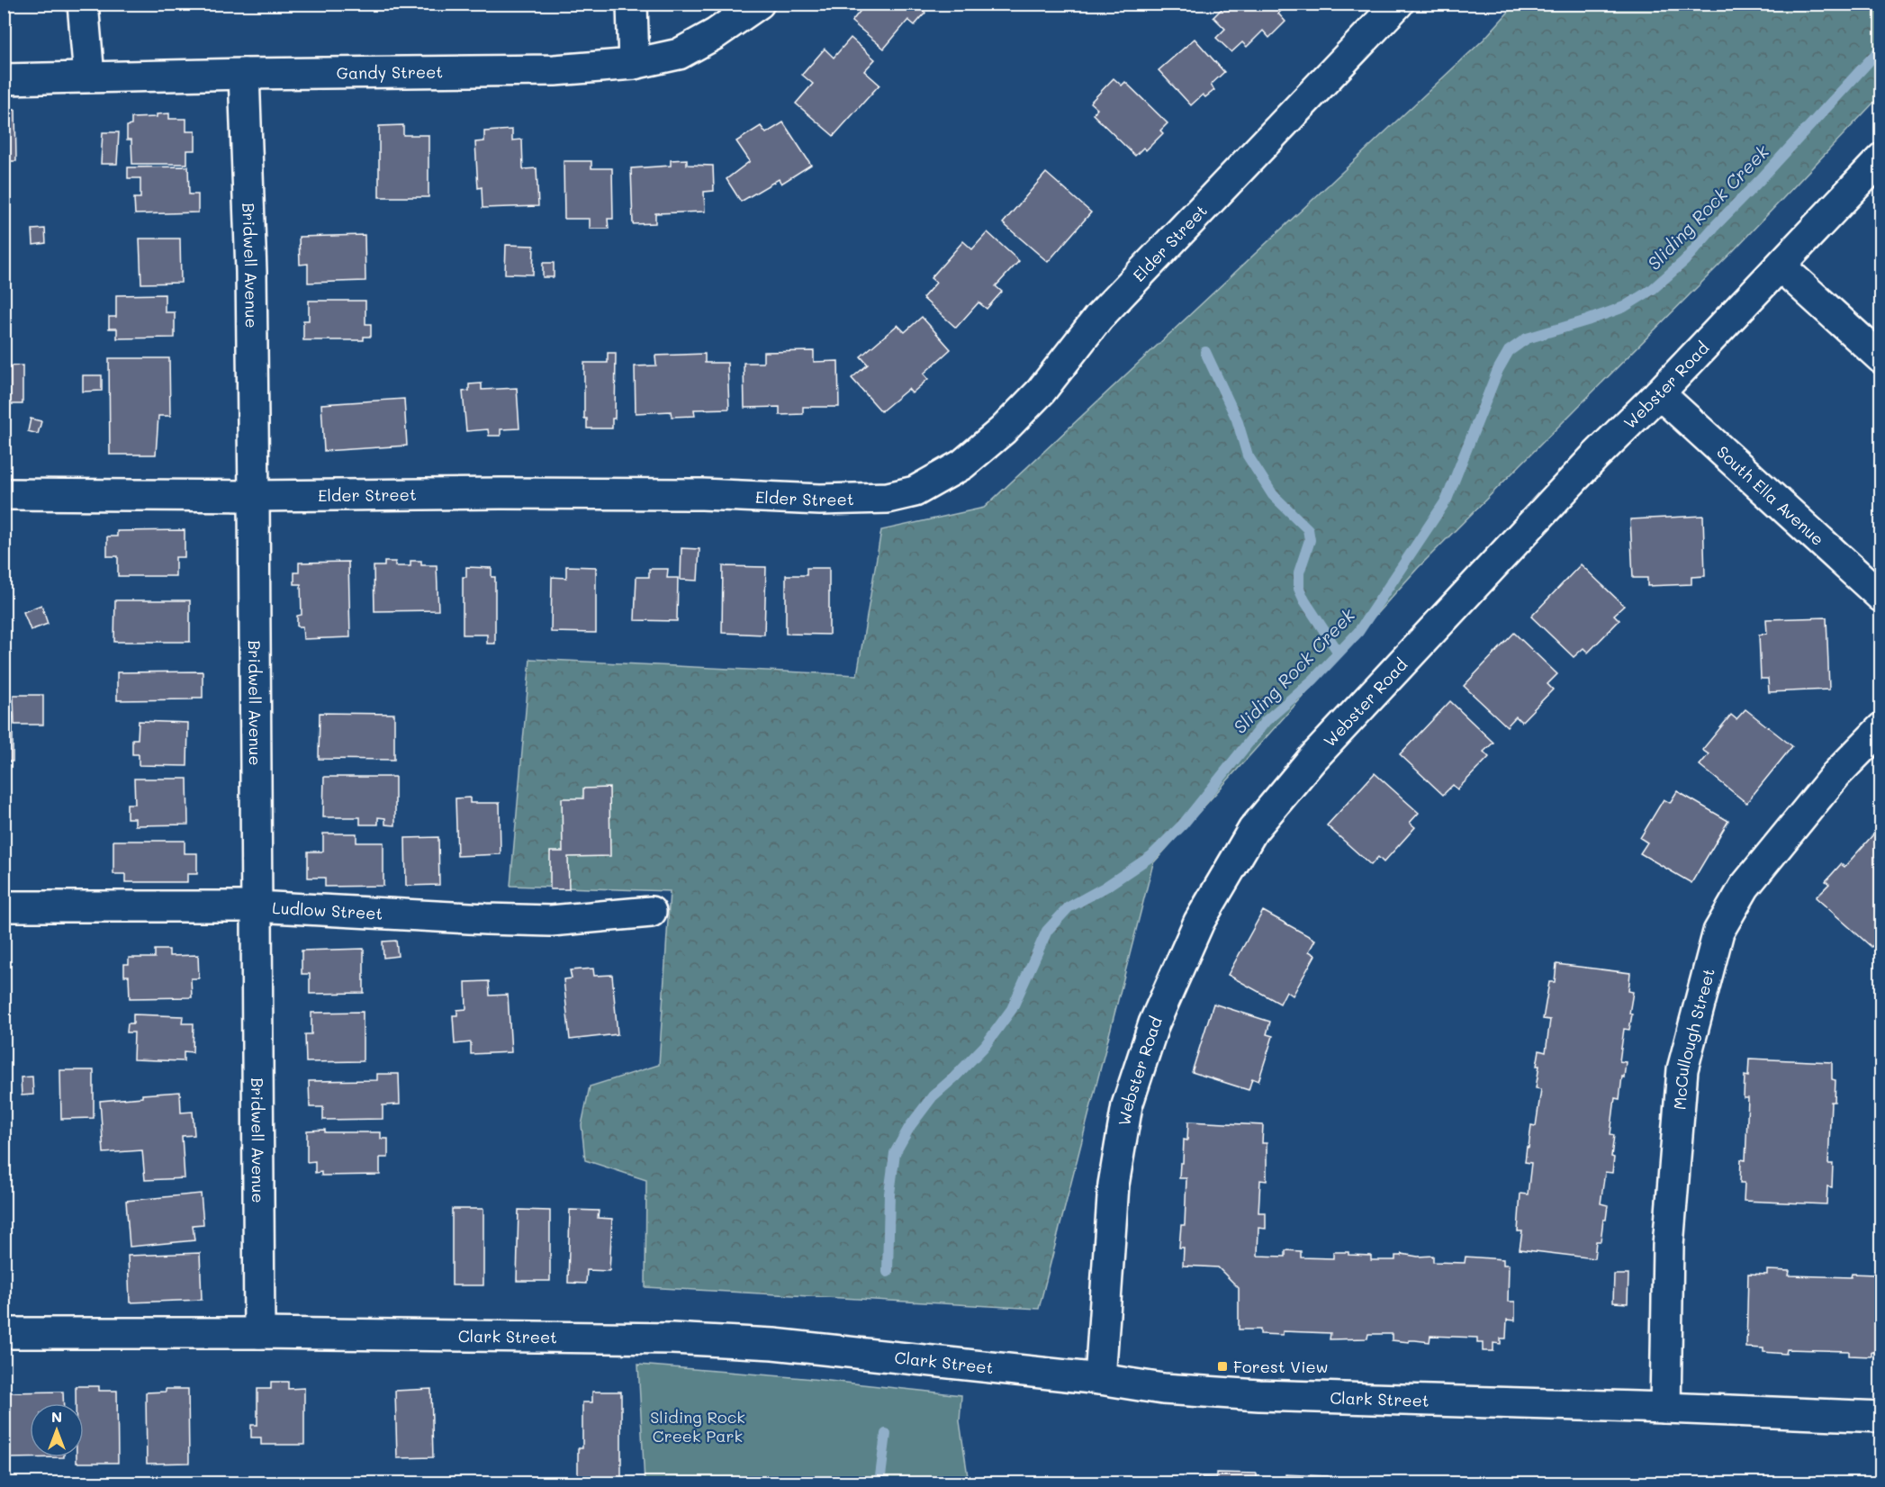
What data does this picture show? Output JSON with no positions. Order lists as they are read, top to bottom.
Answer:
{
  "streets": {
    "street": [
      "Gandy Street",
      "Elder Street",
      "Bridwell Avenue",
      "Webster Road",
      "South Ella Avenue",
      "Ludlow Street",
      "McCullough Street",
      "Clark Street"
    ]
  },
  "crossings": [
    ["Gandy Street", "Bridwell Avenue"],
    ["Elder Street", "Bridwell Avenue"],
    ["Bridwell Avenue", "Ludlow Street"],
    ["Bridwell Avenue", "Clark Street"],
    ["Webster Road", "South Ella Avenue"],
    ["Webster Road", "Clark Street"],
    ["McCullough Street", "Clark Street"]
  ],
  "water": ["Sliding Rock Creek"],
  "parks": ["Sliding Rock Creek Park"],
  "places": {
    "transit": ["Forest View"]
  },
  "north": "top"
}
